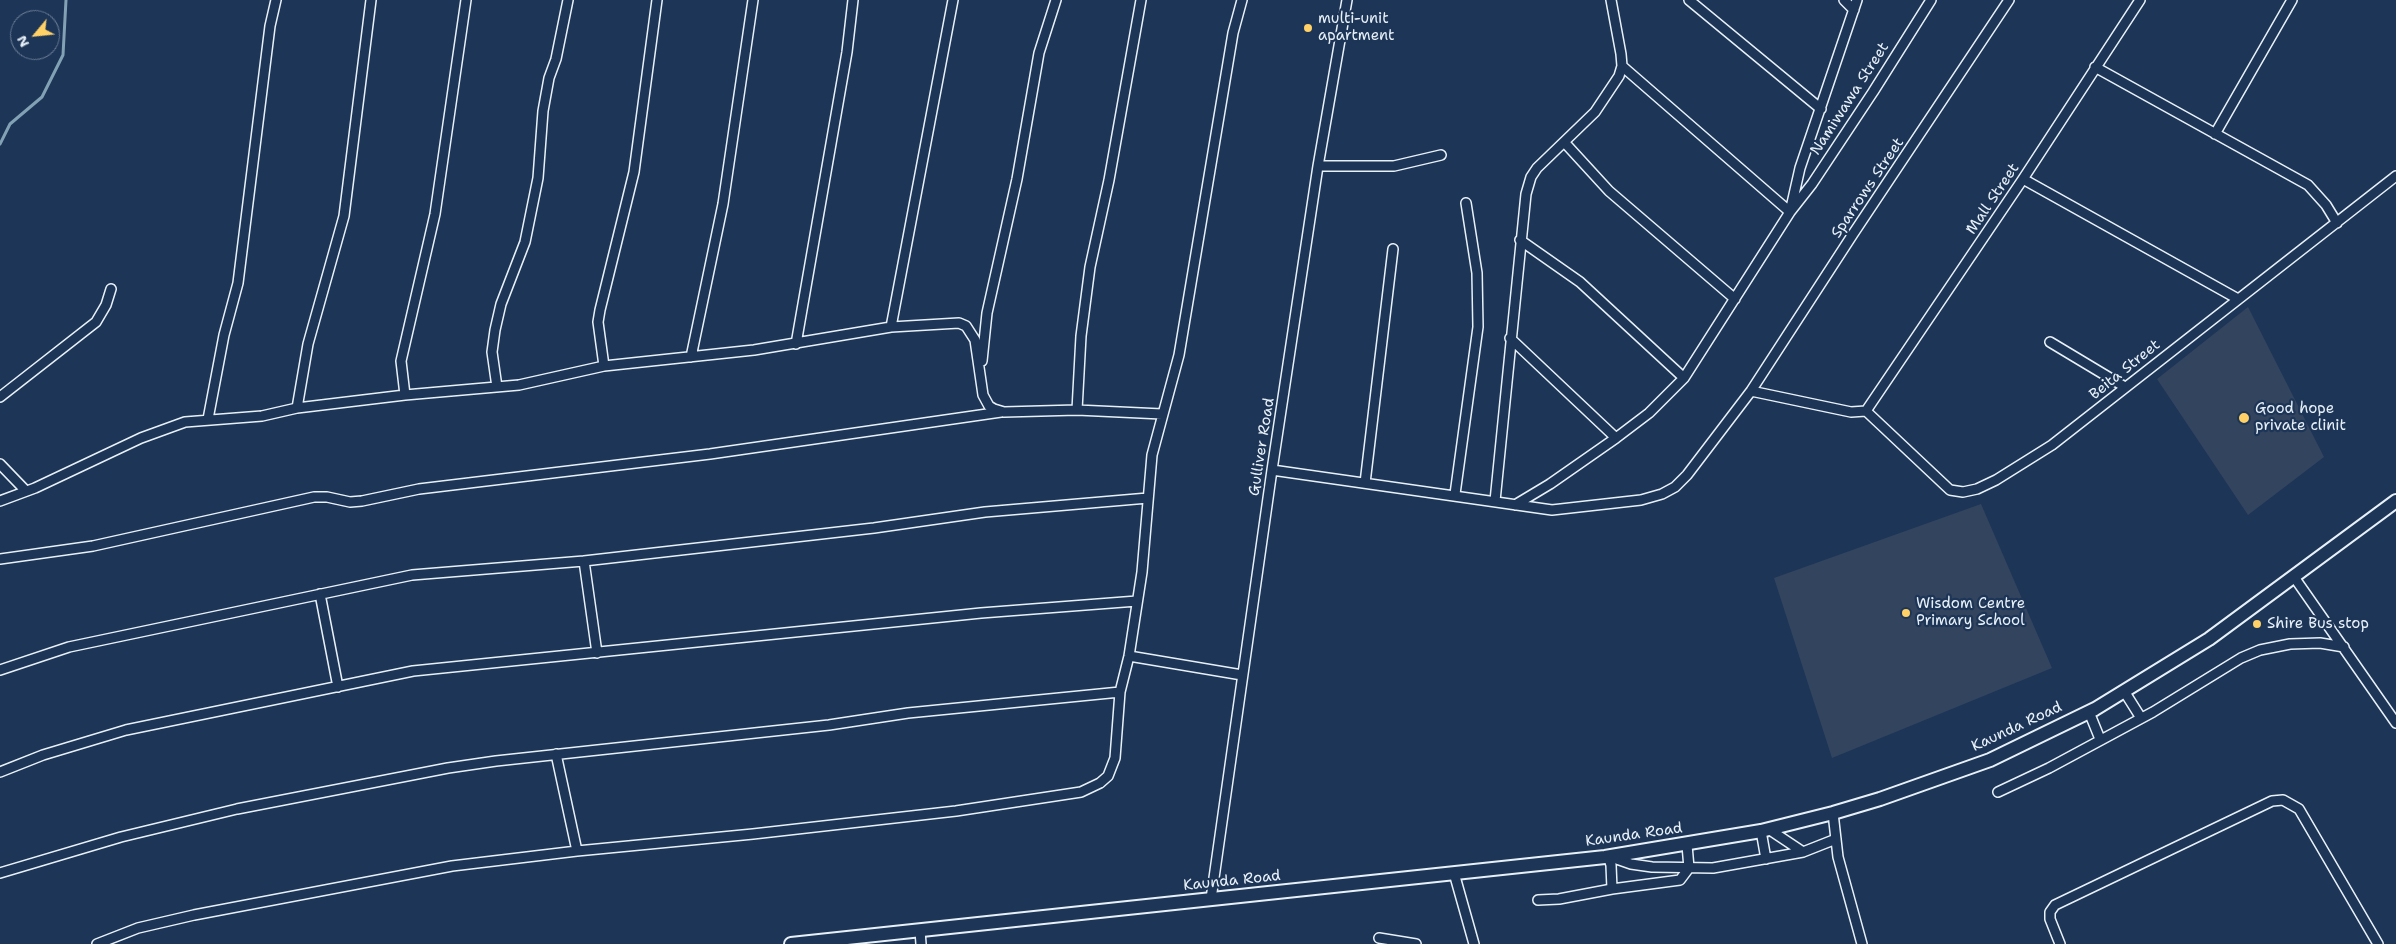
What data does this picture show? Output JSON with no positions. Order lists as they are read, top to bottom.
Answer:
{
  "streets": {
    "main road": ["Kaunda Road"],
    "street": [
      "Namiwawa Street",
      "Sparrows Street",
      "Mall Street",
      "Beita Street",
      "Gulliver Road"
    ]
  },
  "crossings": [
    ["Sparrows Street", "Gulliver Road"],
    ["Mall Street", "Beita Street"],
    ["Gulliver Road", "Kaunda Road"]
  ],
  "places": [
    "multi-unit apartment",
    "Good hope private clinit",
    "Wisdom Centre Primary School",
    "Shire Bus stop"
  ],
  "north": "bottom left"
}
